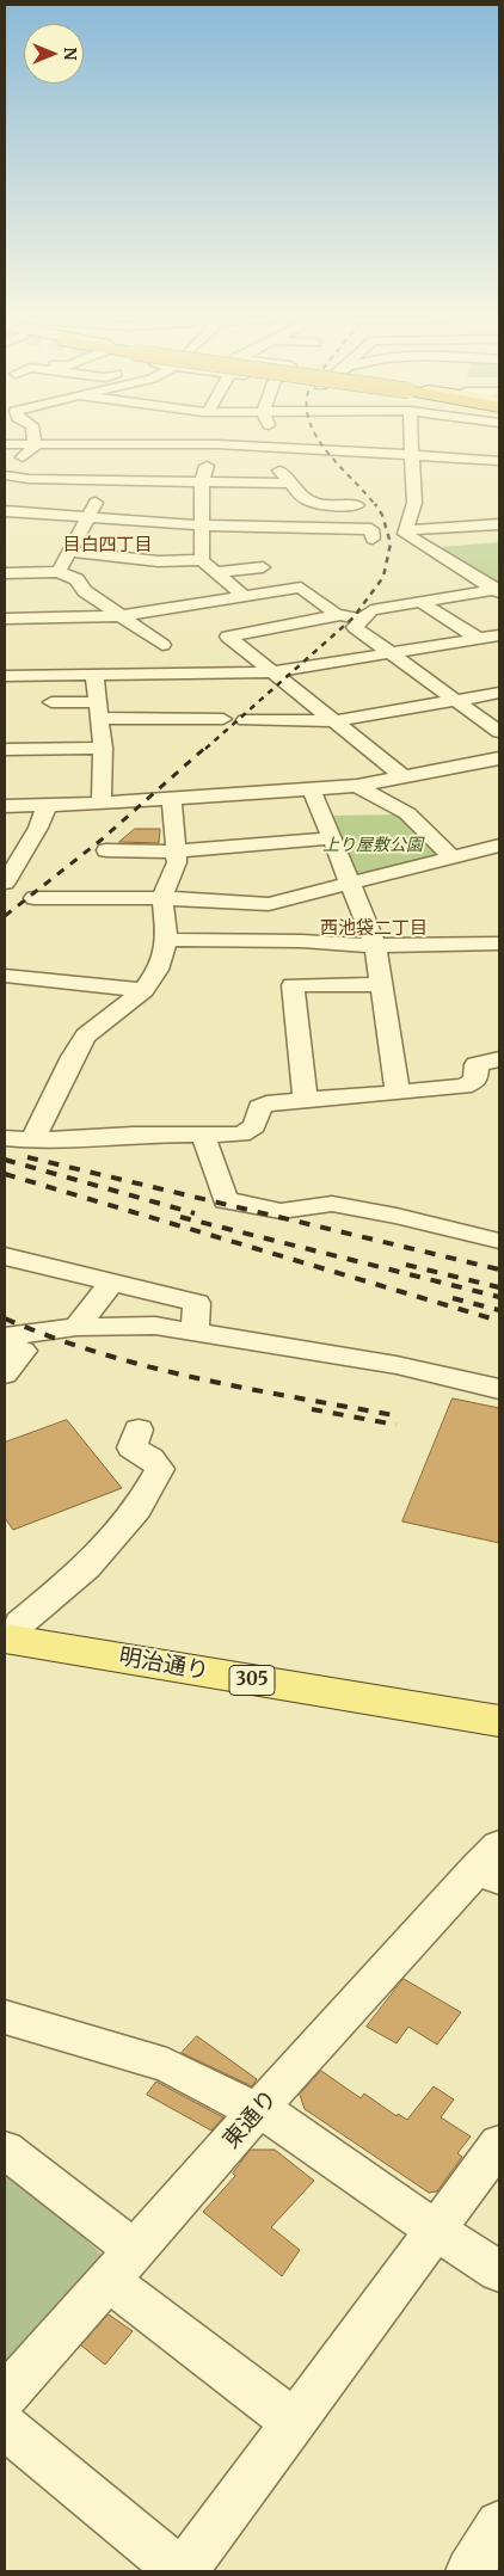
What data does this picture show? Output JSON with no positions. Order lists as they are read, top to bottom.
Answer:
{
  "streets": {
    "main road": ["明治通り", "305"],
    "street": ["東通り"]
  },
  "districts": ["目白四丁目", "西池袋二丁目"],
  "parks": ["上り屋敷公園"],
  "north": "right"
}
